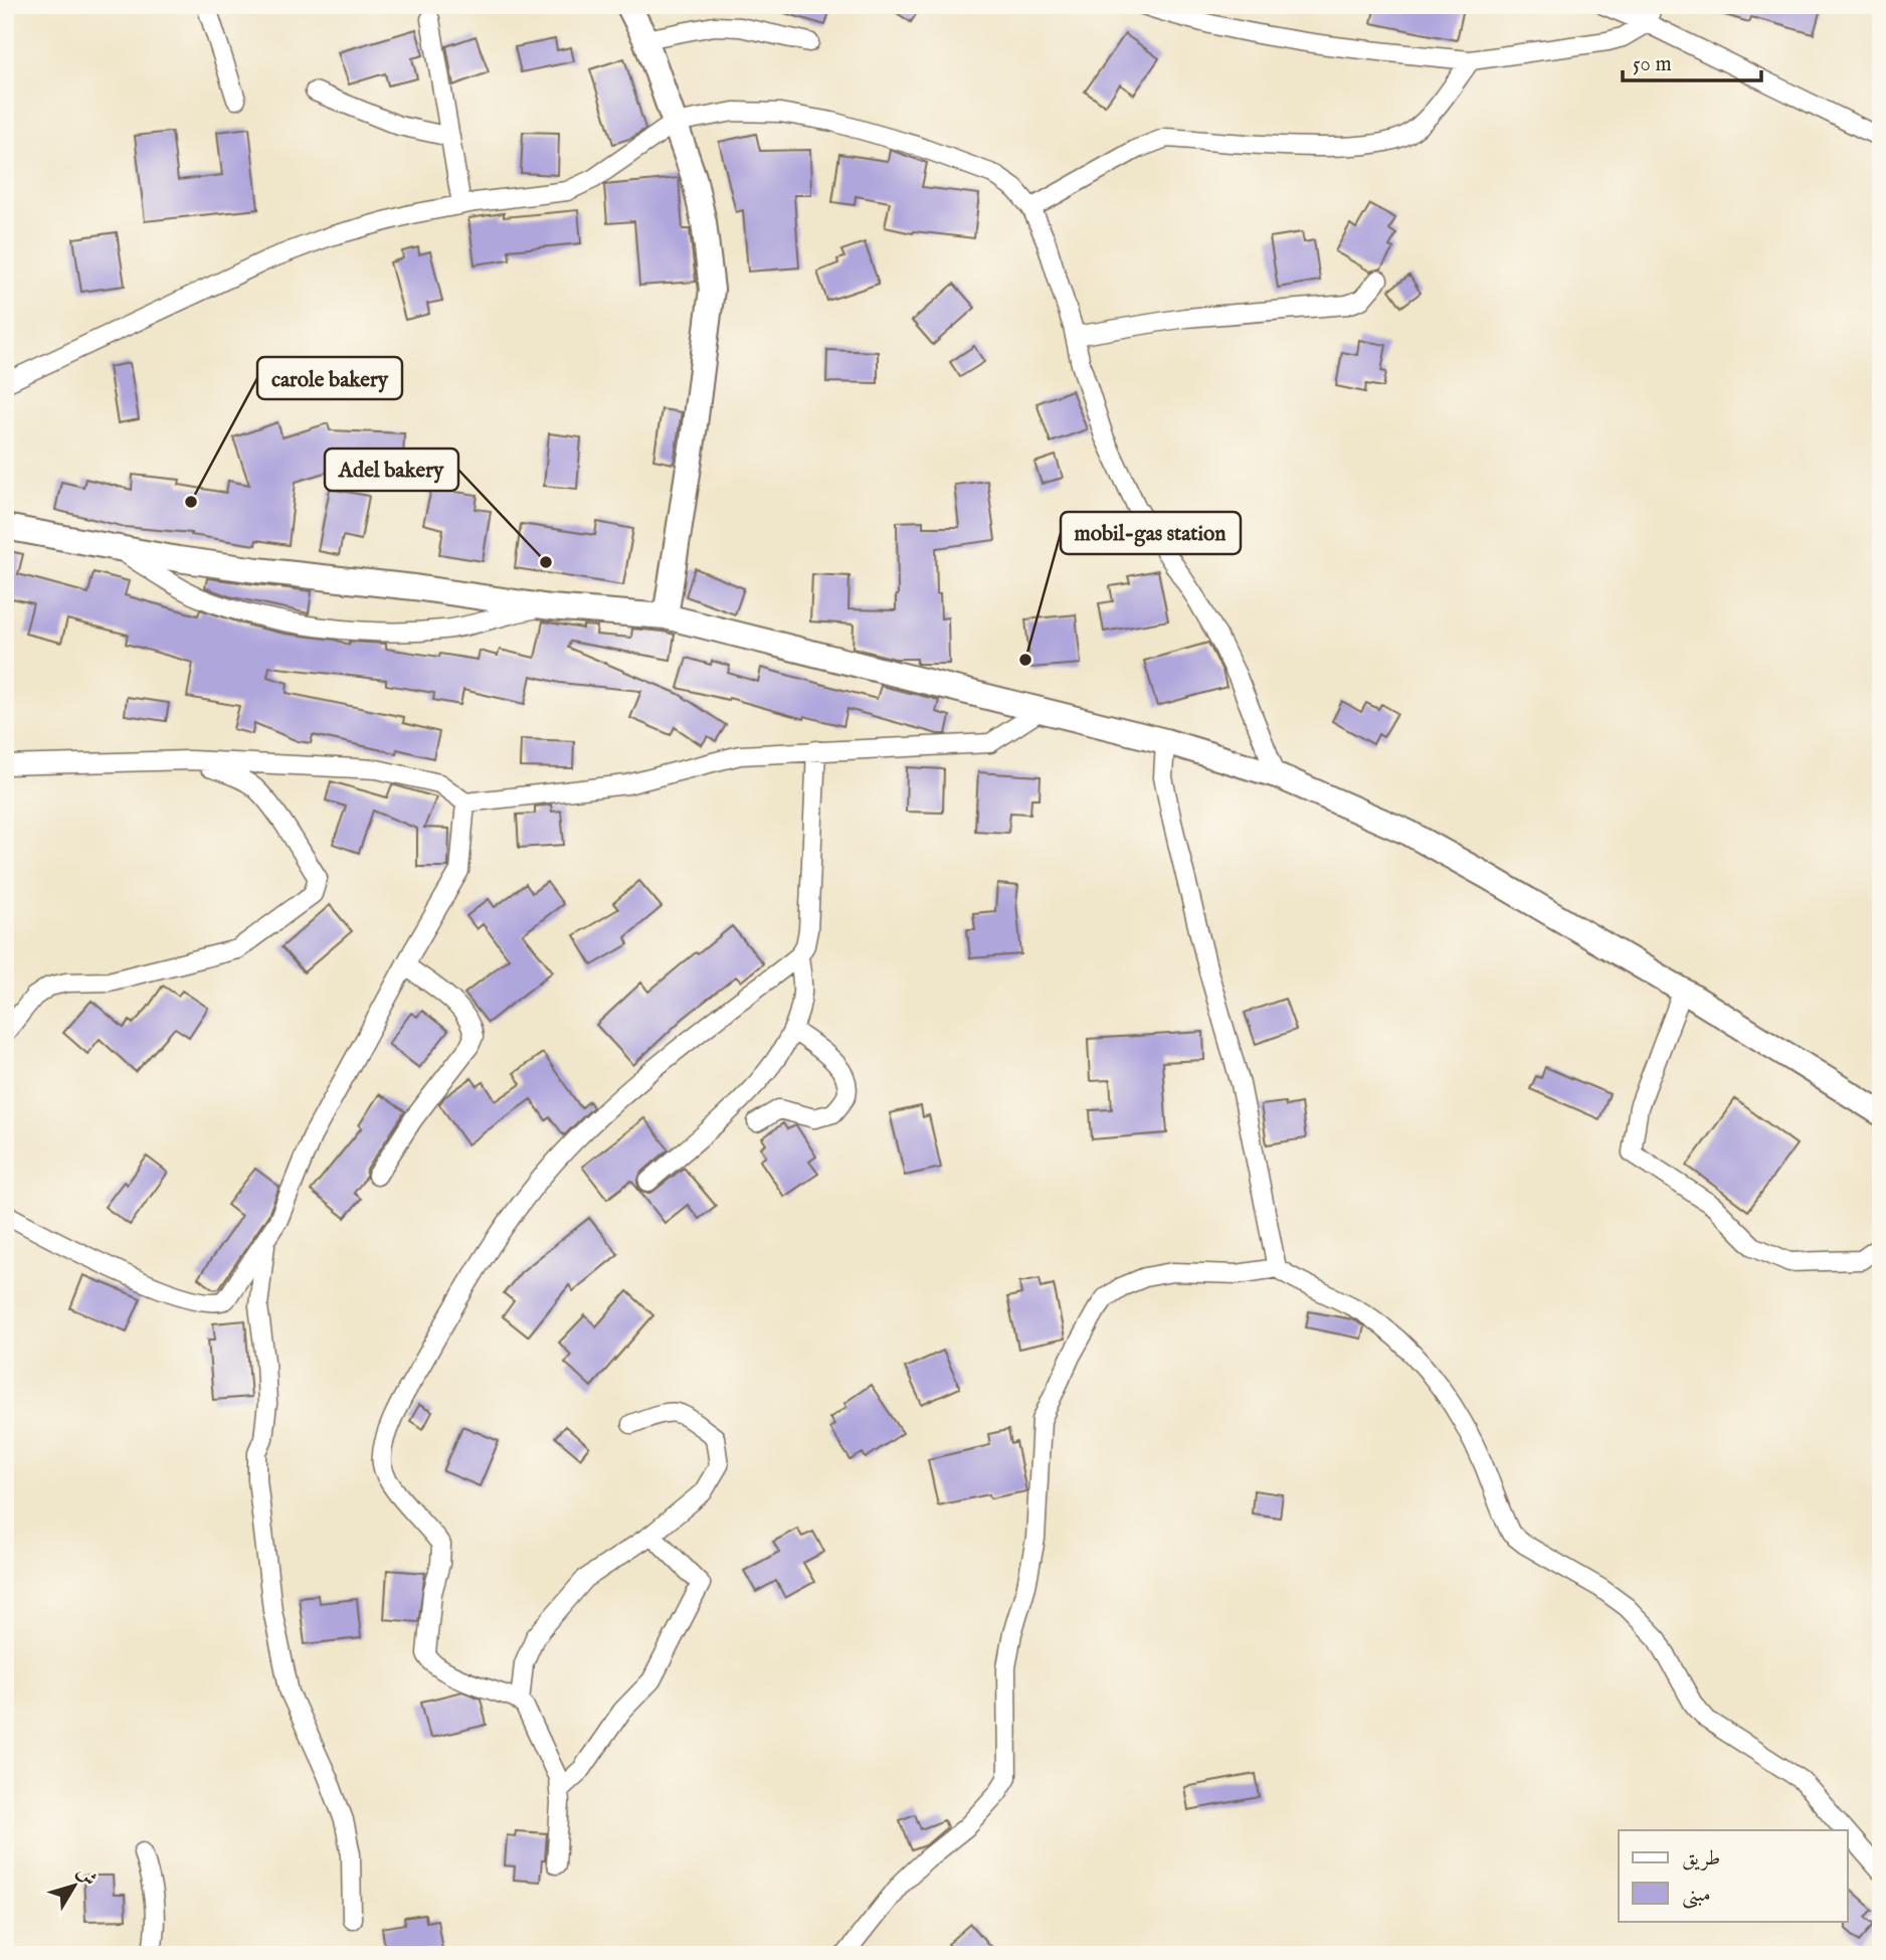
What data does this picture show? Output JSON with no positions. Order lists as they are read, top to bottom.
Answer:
{
  "places": ["carole bakery", "Adel bakery", "mobil-gas station"],
  "legend": ["طريق", "مبنى"],
  "scale_bar": "50 m",
  "north": "top right"
}
